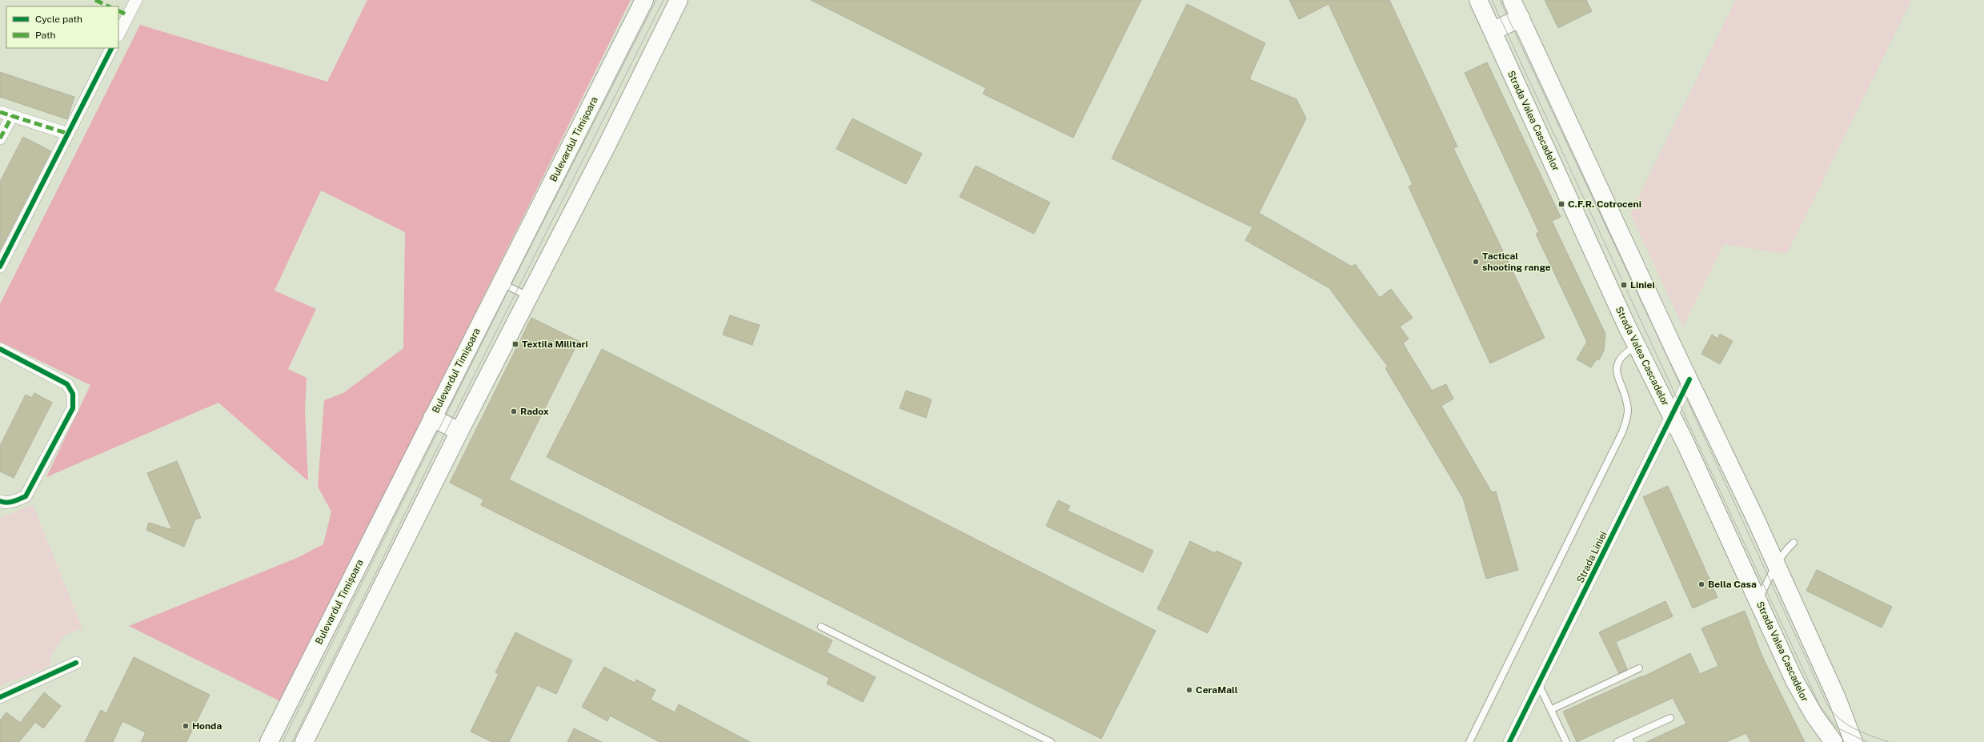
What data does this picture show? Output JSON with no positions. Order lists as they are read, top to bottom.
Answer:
{
  "streets": {
    "main road": ["Strada Valea Cascadelor", "Bulevardul Timișoara"],
    "street": ["Strada Liniei"]
  },
  "crossings": [
    ["Strada Valea Cascadelor", "Strada Liniei"]
  ],
  "places": {
    "transit": ["C.F.R. Cotroceni", "Liniei", "Textila Militari"],
    "other": [
      "Tactical shooting range",
      "Radox",
      "Bella Casa",
      "CeraMall",
      "Honda"
    ]
  },
  "legend": ["Cycle path", "Path"]
}
